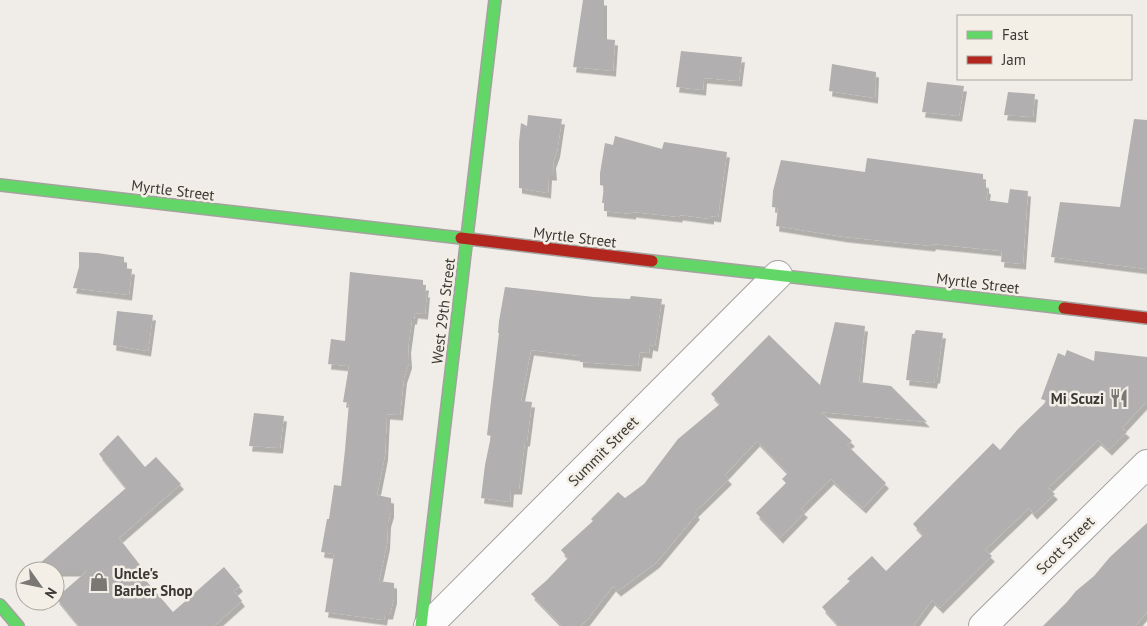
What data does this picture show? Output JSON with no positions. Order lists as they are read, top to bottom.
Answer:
{
  "streets": {
    "street": [
      "Myrtle Street",
      "West 29th Street",
      "Summit Street",
      "Scott Street"
    ]
  },
  "crossings": [
    ["Myrtle Street", "West 29th Street"],
    ["Myrtle Street", "Summit Street"]
  ],
  "places": {
    "restaurant": ["Mi Scuzi"],
    "shop": ["Uncle's Barber Shop"]
  },
  "legend": ["Fast", "Jam"],
  "north": "bottom right"
}
